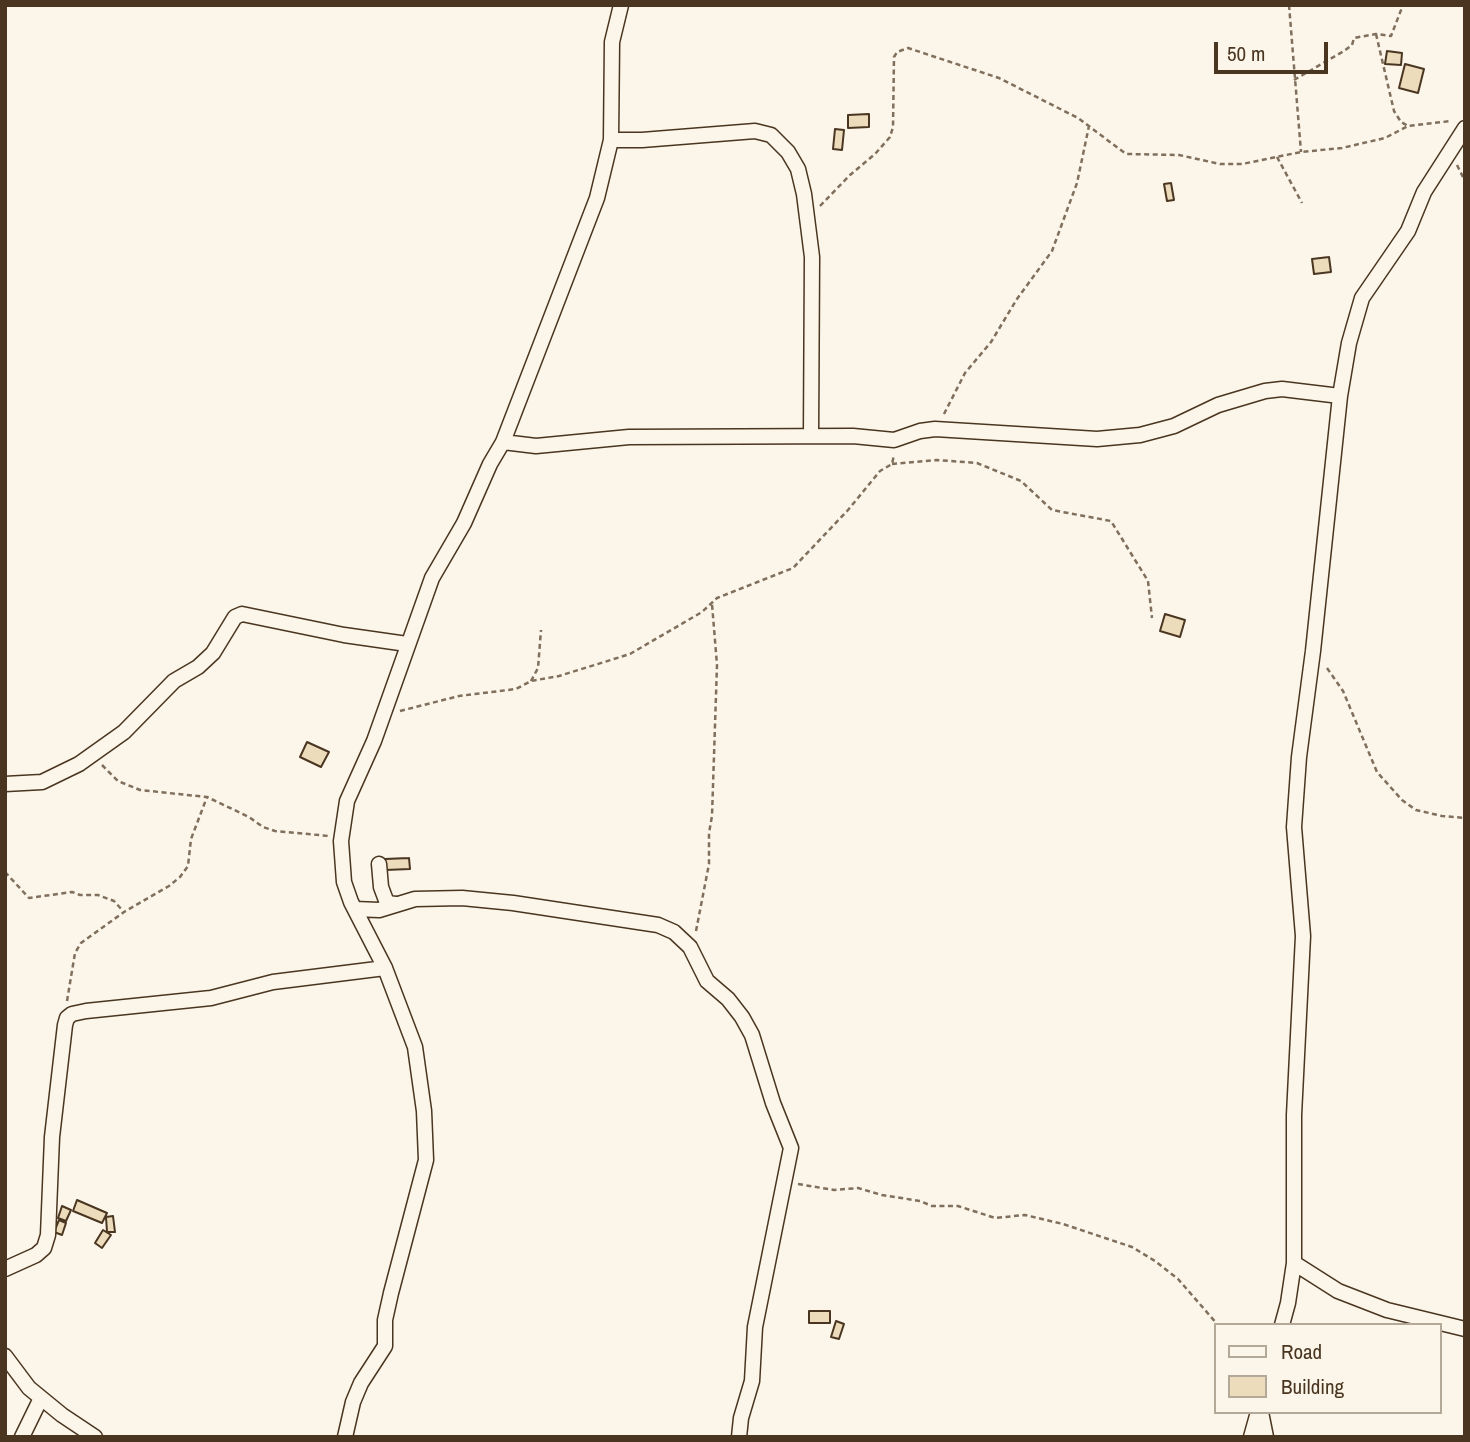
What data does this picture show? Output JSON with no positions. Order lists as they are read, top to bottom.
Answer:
{
  "legend": ["Road", "Building"],
  "scale_bar": "50 m"
}
